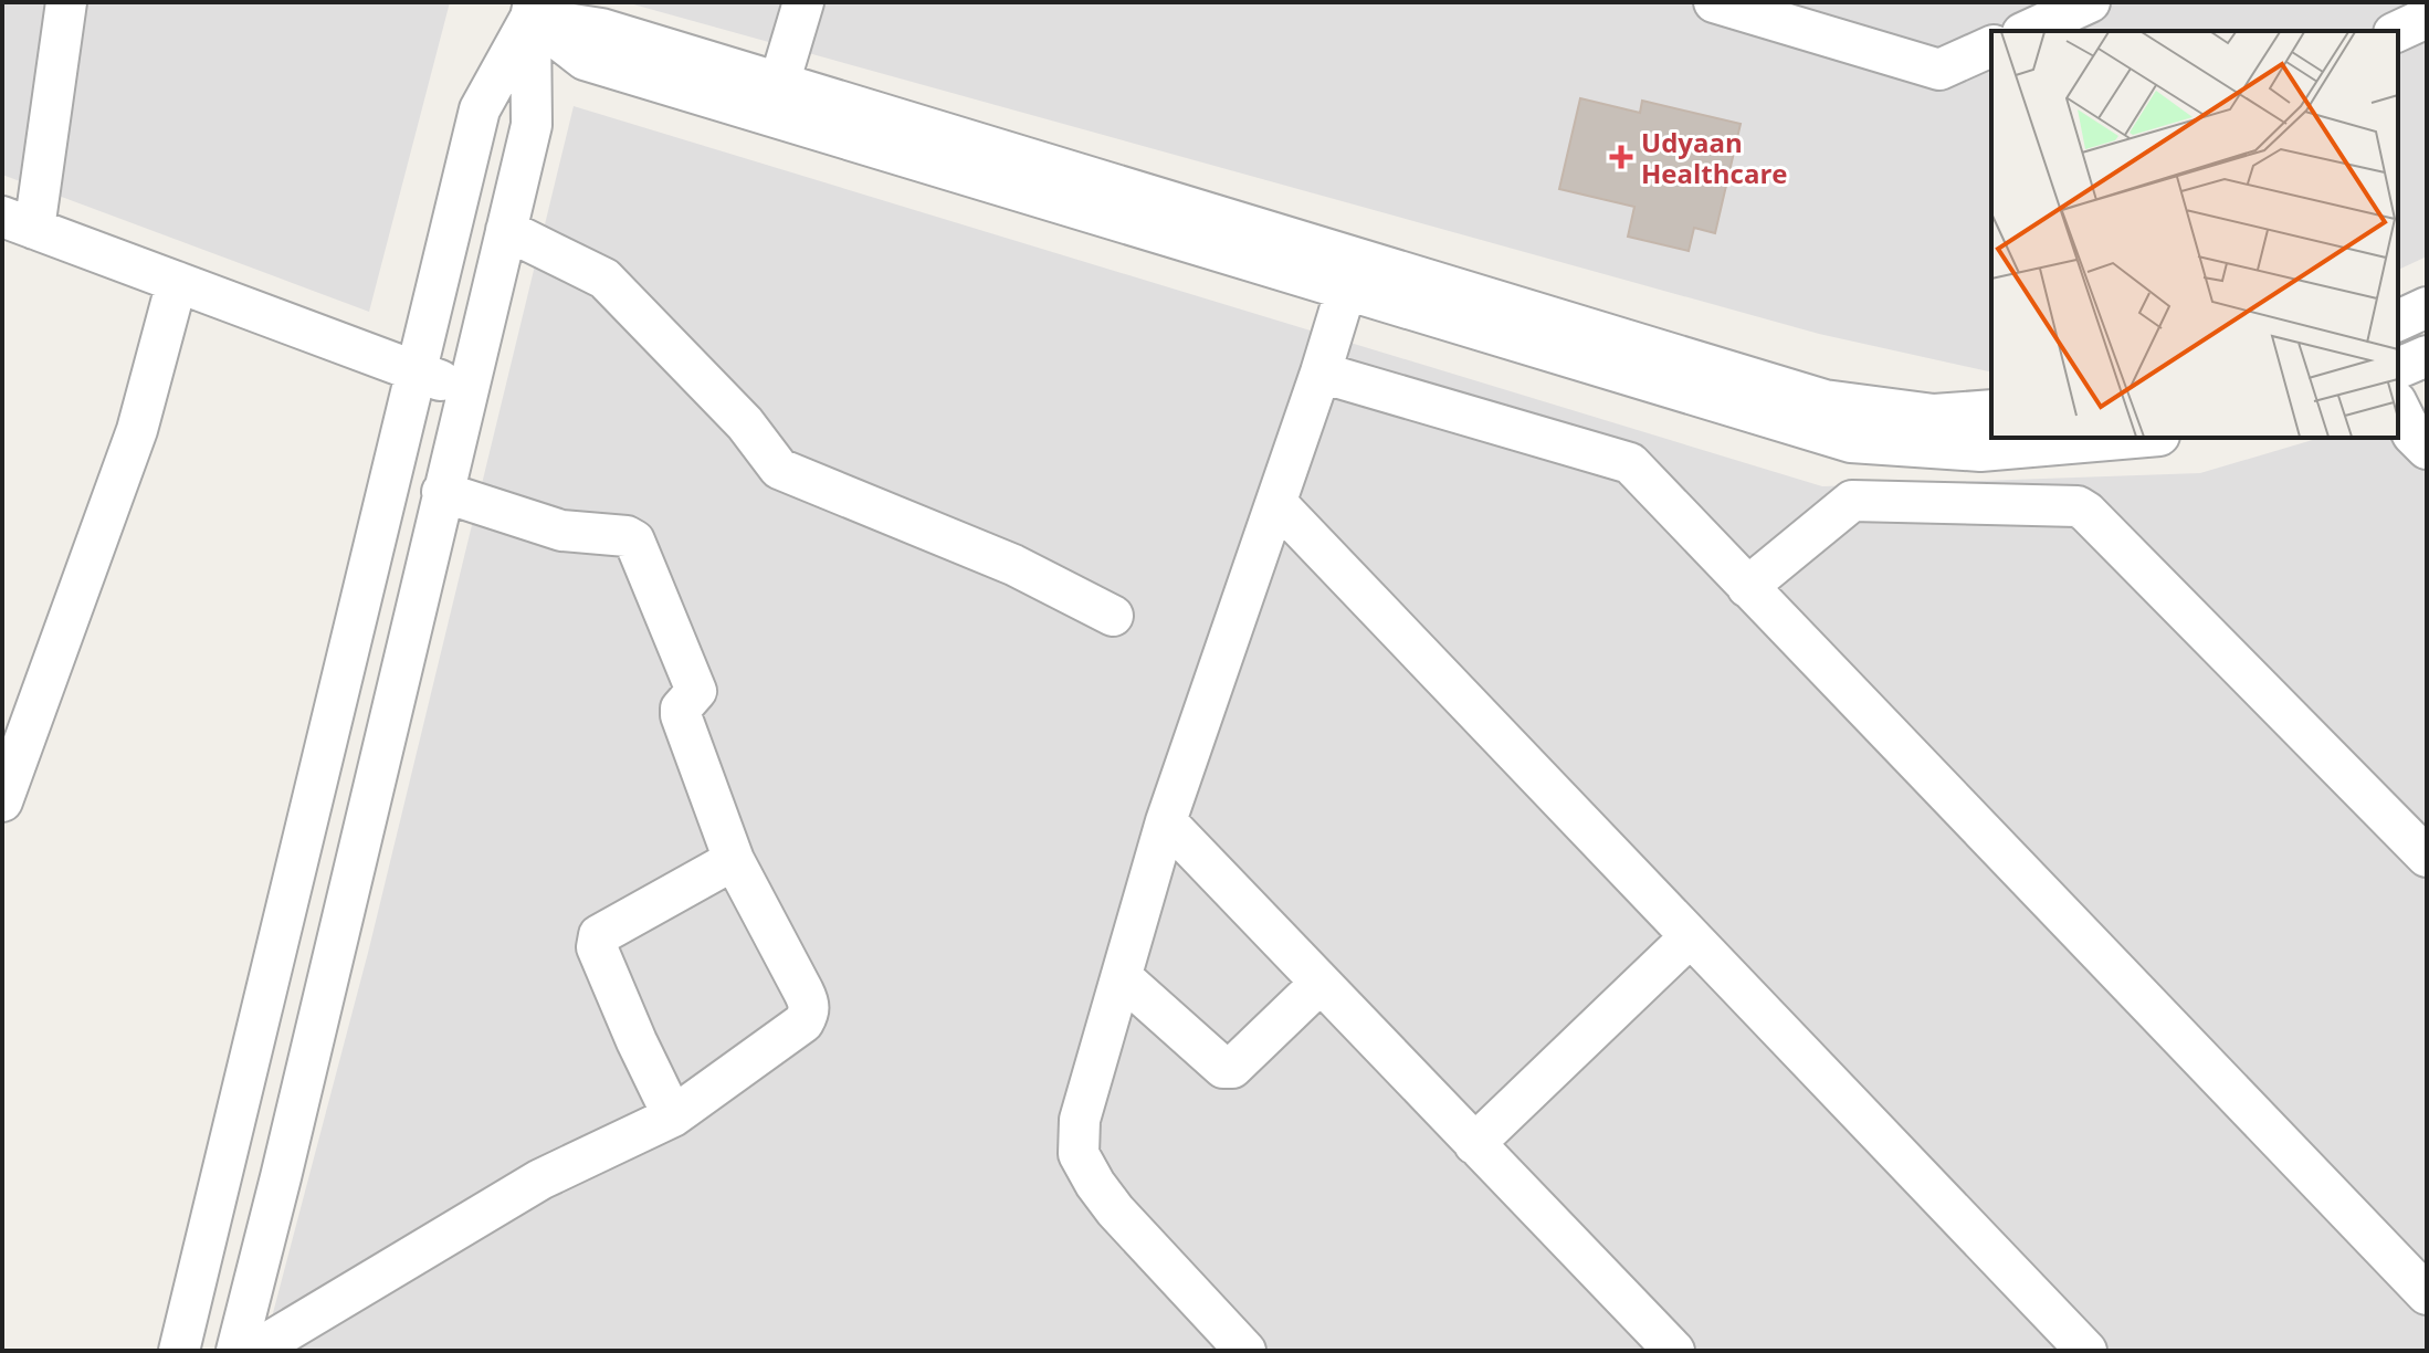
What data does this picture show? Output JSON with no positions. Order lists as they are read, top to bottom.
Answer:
{
  "places": {
    "health": ["Udyaan Healthcare"]
  }
}
